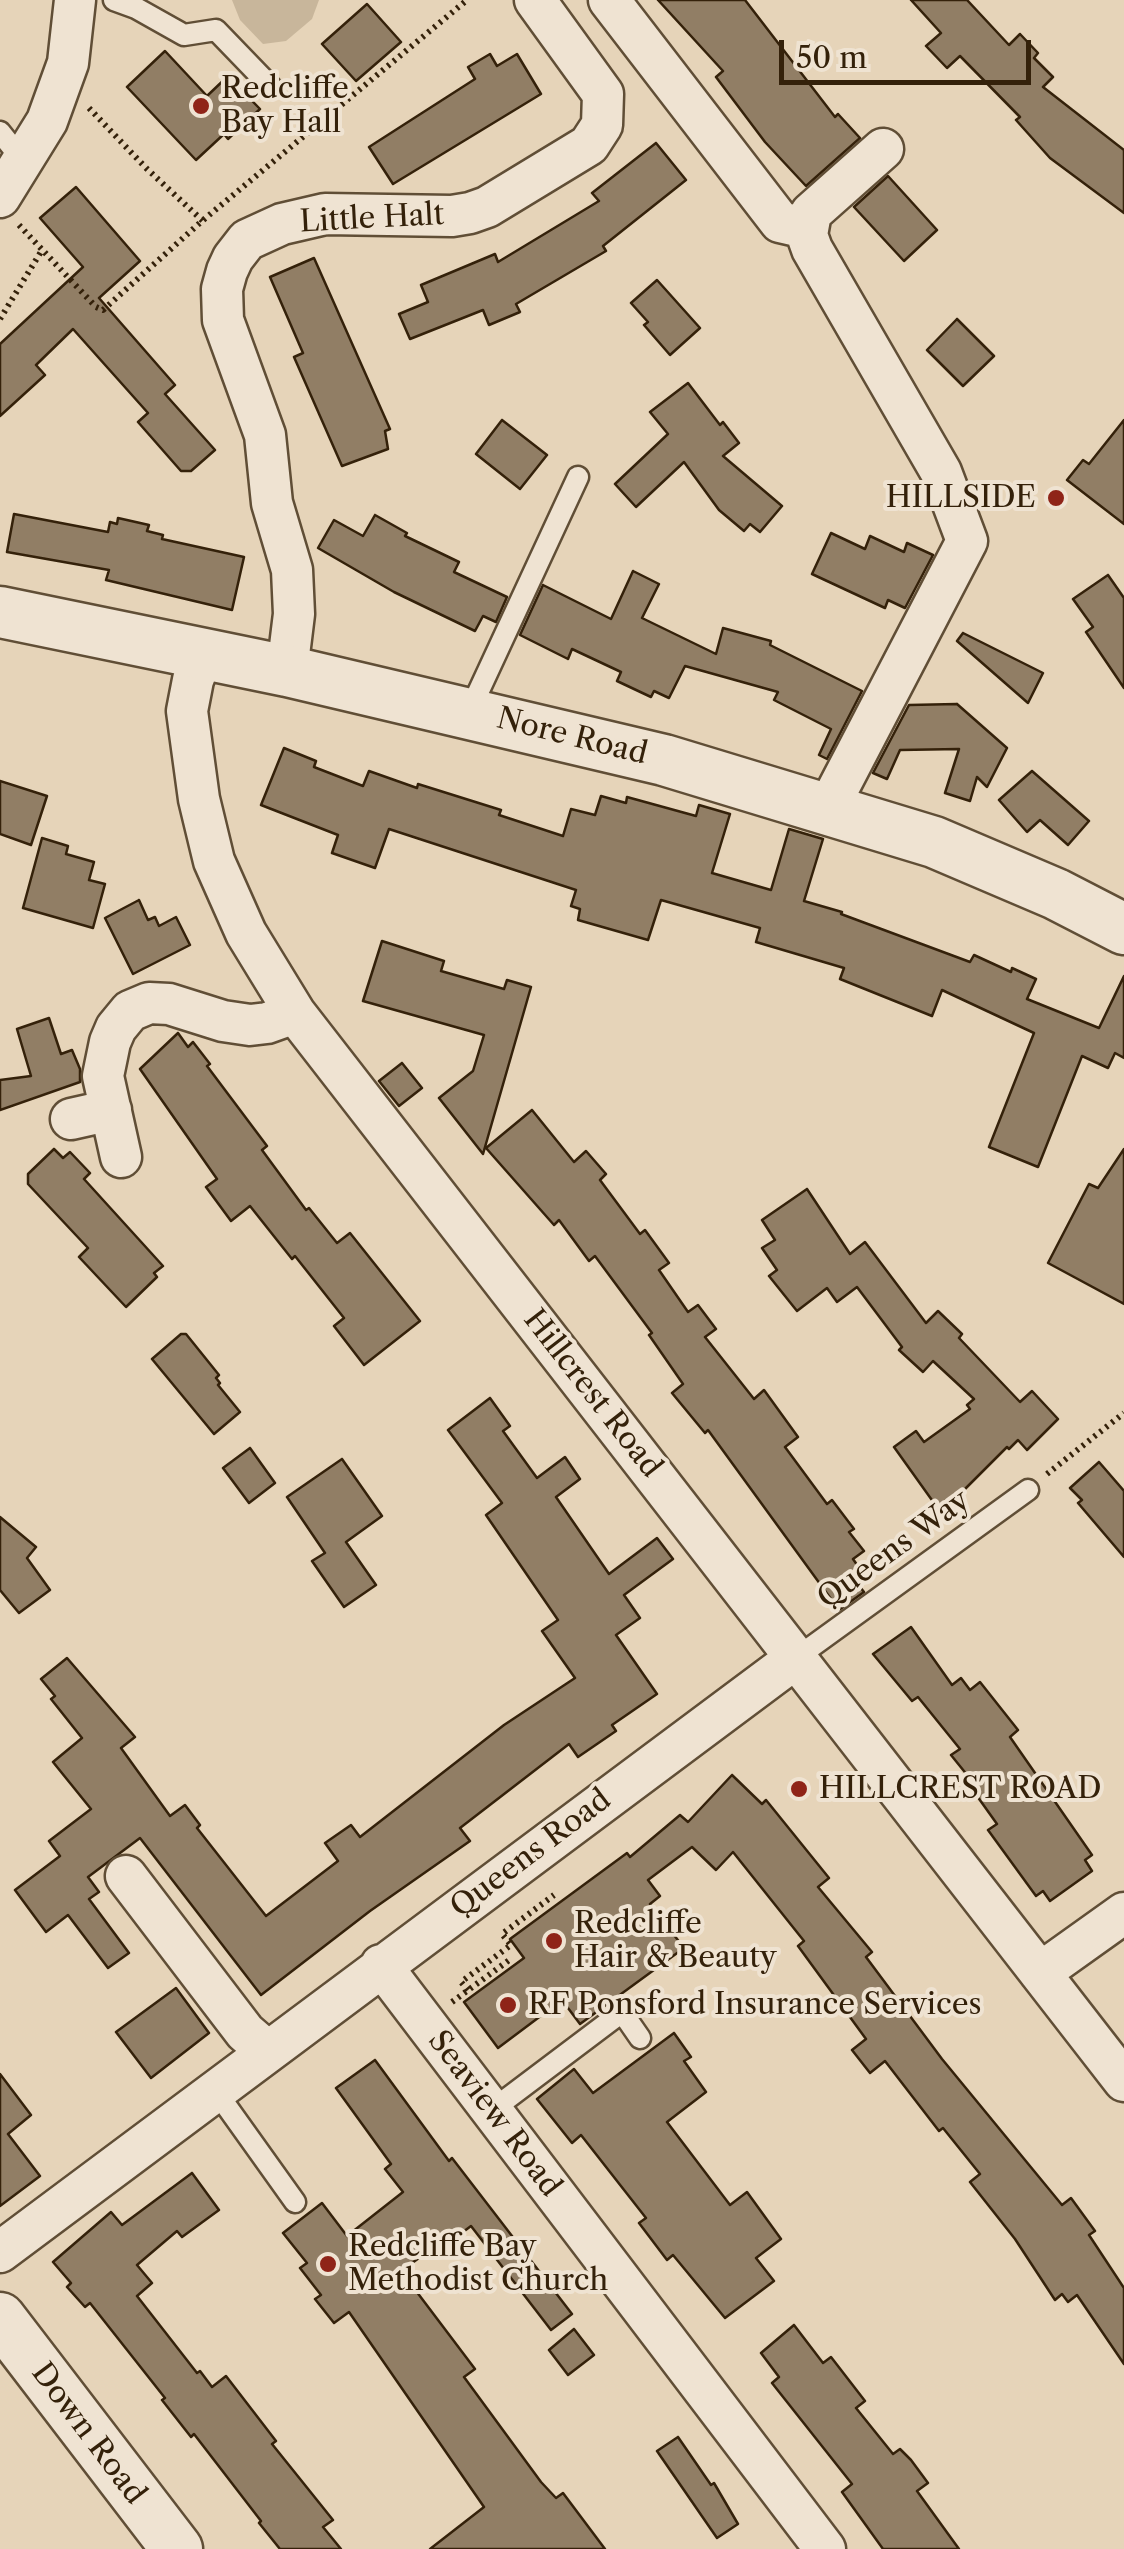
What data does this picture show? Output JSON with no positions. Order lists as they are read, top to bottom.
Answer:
{
  "streets": {
    "street": [
      "Little Halt",
      "Nore Road",
      "Hillcrest Road",
      "Queens Road",
      "Seaview Road",
      "Down Road"
    ],
    "lane": ["Queens Way"]
  },
  "crossings": [
    ["Little Halt", "Nore Road"],
    ["Nore Road", "Hillcrest Road"],
    ["Hillcrest Road", "Queens Way"],
    ["Hillcrest Road", "Queens Road"],
    ["Queens Way", "Queens Road"],
    ["Queens Road", "Seaview Road"]
  ],
  "places": [
    "Redcliffe Bay Hall",
    "HILLSIDE",
    "HILLCREST ROAD",
    "Redcliffe Hair & Beauty",
    "RF Ponsford Insurance Services",
    "Redcliffe Bay Methodist Church"
  ],
  "scale_bar": "50 m"
}
